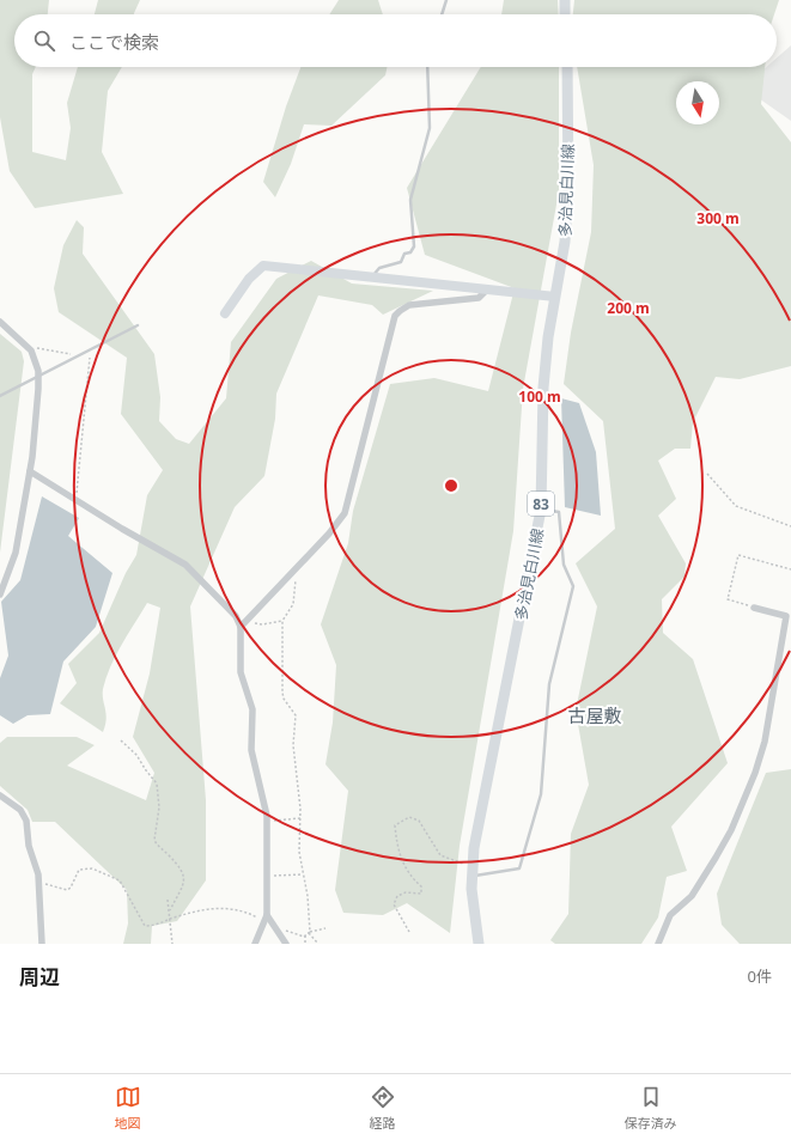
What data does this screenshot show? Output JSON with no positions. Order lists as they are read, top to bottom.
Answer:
{
  "streets": {
    "main road": ["多治見白川線", "83"]
  },
  "districts": ["古屋敷"],
  "north": "bottom",
  "page": {
    "search": "ここで検索",
    "heading": ["周辺", "0件"],
    "nav": ["地図", "経路", "保存済み"]
  },
  "rings": ["300 m", "200 m", "100 m"]
}
